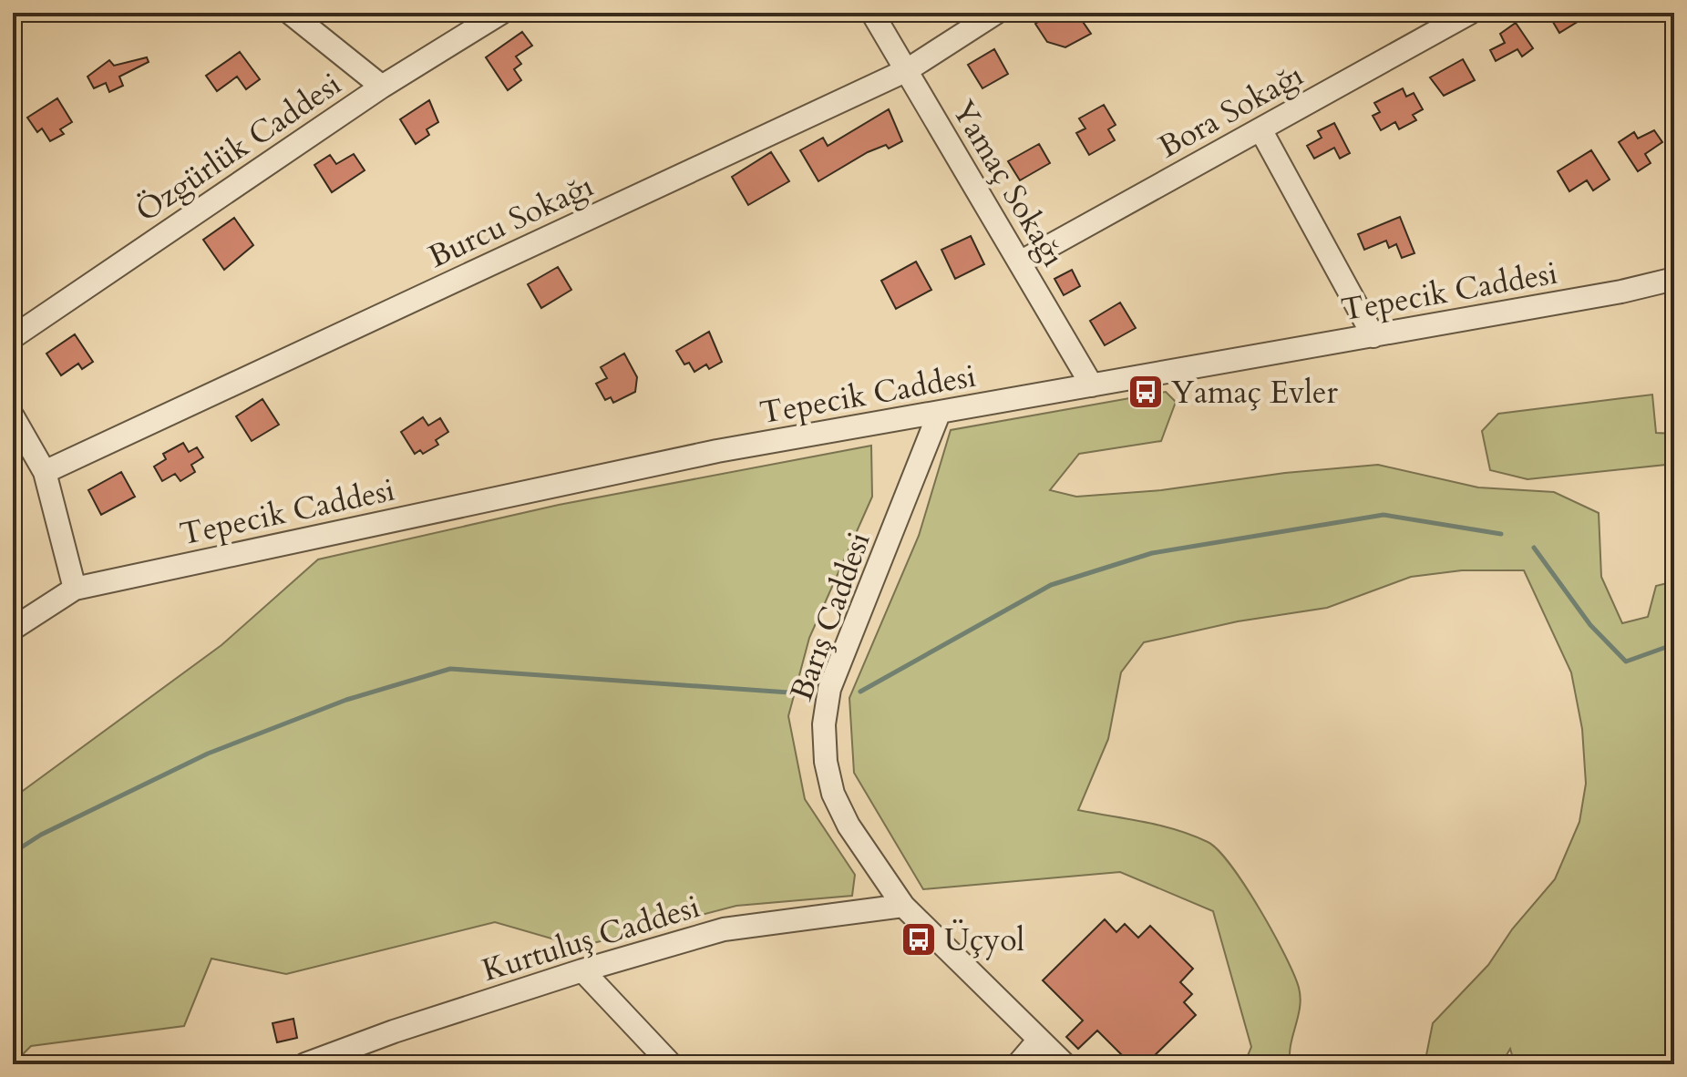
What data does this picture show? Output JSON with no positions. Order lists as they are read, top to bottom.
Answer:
{
  "streets": {
    "street": [
      "Bora Sokağı",
      "Özgürlük Caddesi",
      "Yamaç Sokağı",
      "Burcu Sokağı",
      "Tepecik Caddesi",
      "Barış Caddesi",
      "Kurtuluş Caddesi"
    ]
  },
  "crossings": [
    ["Bora Sokağı", "Yamaç Sokağı"],
    ["Yamaç Sokağı", "Burcu Sokağı"],
    ["Yamaç Sokağı", "Tepecik Caddesi"],
    ["Tepecik Caddesi", "Barış Caddesi"],
    ["Barış Caddesi", "Kurtuluş Caddesi"]
  ],
  "places": {
    "bus stop": ["Yamaç Evler", "Üçyol"]
  }
}
